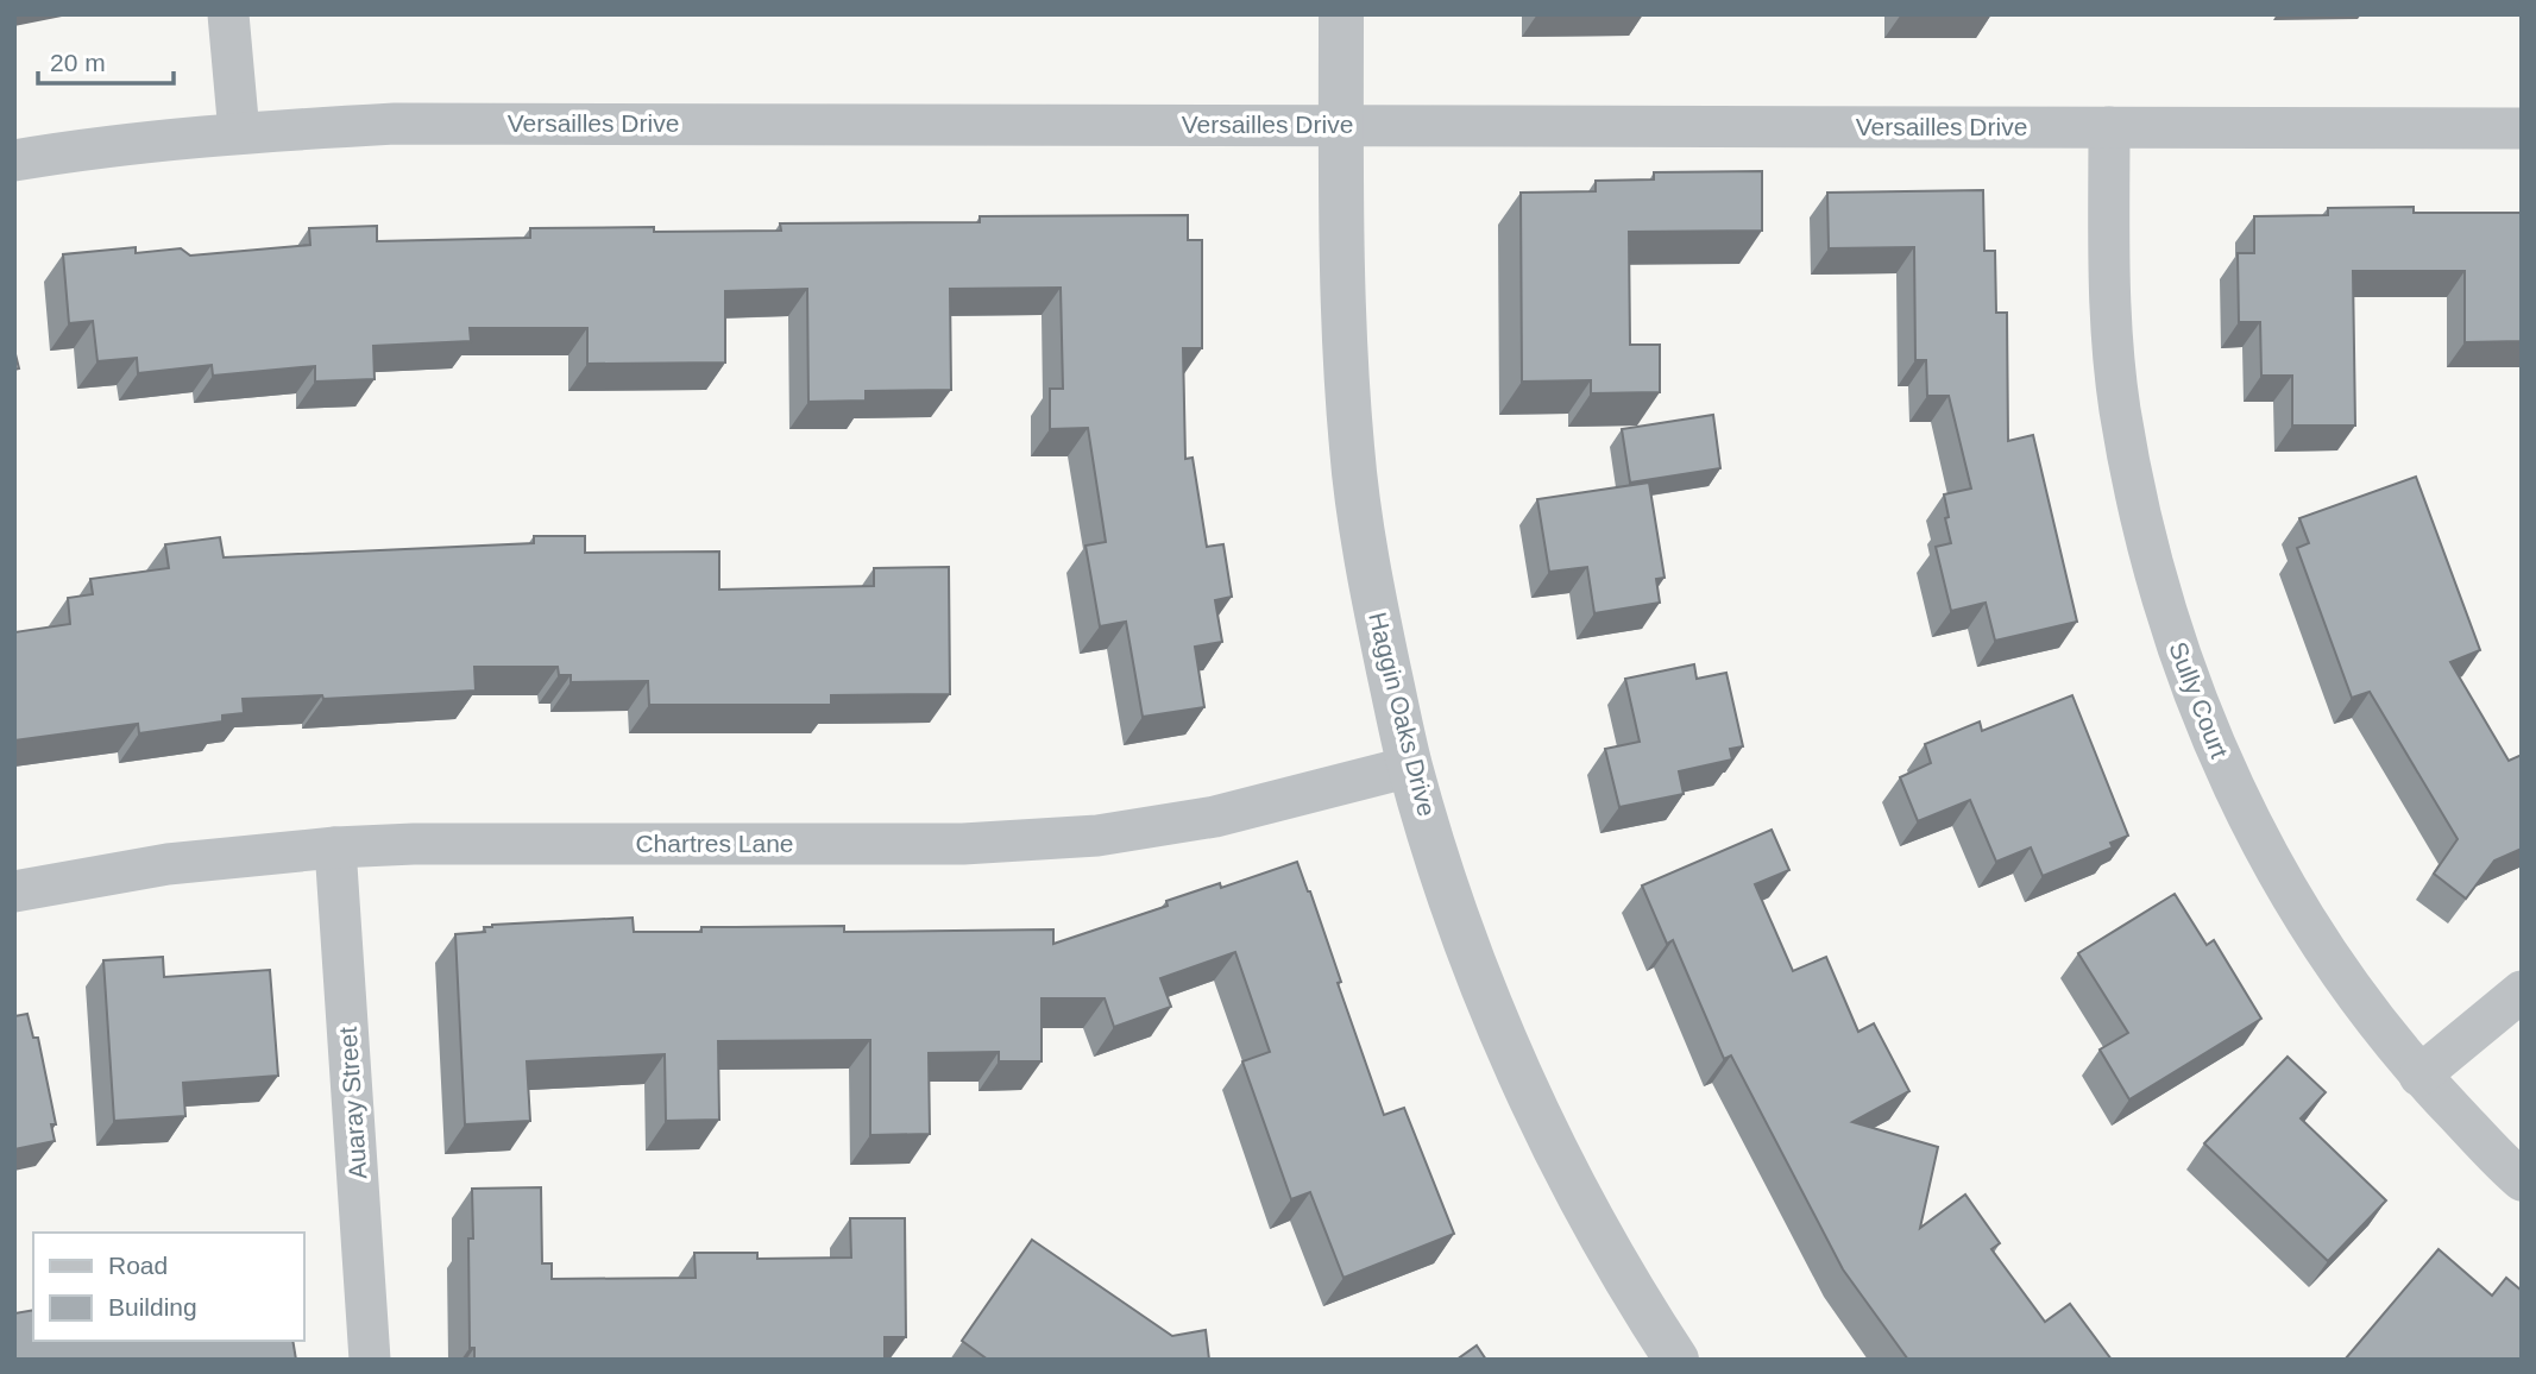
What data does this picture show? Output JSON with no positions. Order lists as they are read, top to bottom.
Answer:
{
  "streets": {
    "street": [
      "Versailles Drive",
      "Sully Court",
      "Haggin Oaks Drive",
      "Chartres Lane",
      "Auaray Street"
    ]
  },
  "crossings": [
    ["Versailles Drive", "Sully Court"],
    ["Versailles Drive", "Haggin Oaks Drive"],
    ["Haggin Oaks Drive", "Chartres Lane"],
    ["Chartres Lane", "Auaray Street"]
  ],
  "legend": ["Road", "Building"],
  "scale_bar": "20 m"
}
